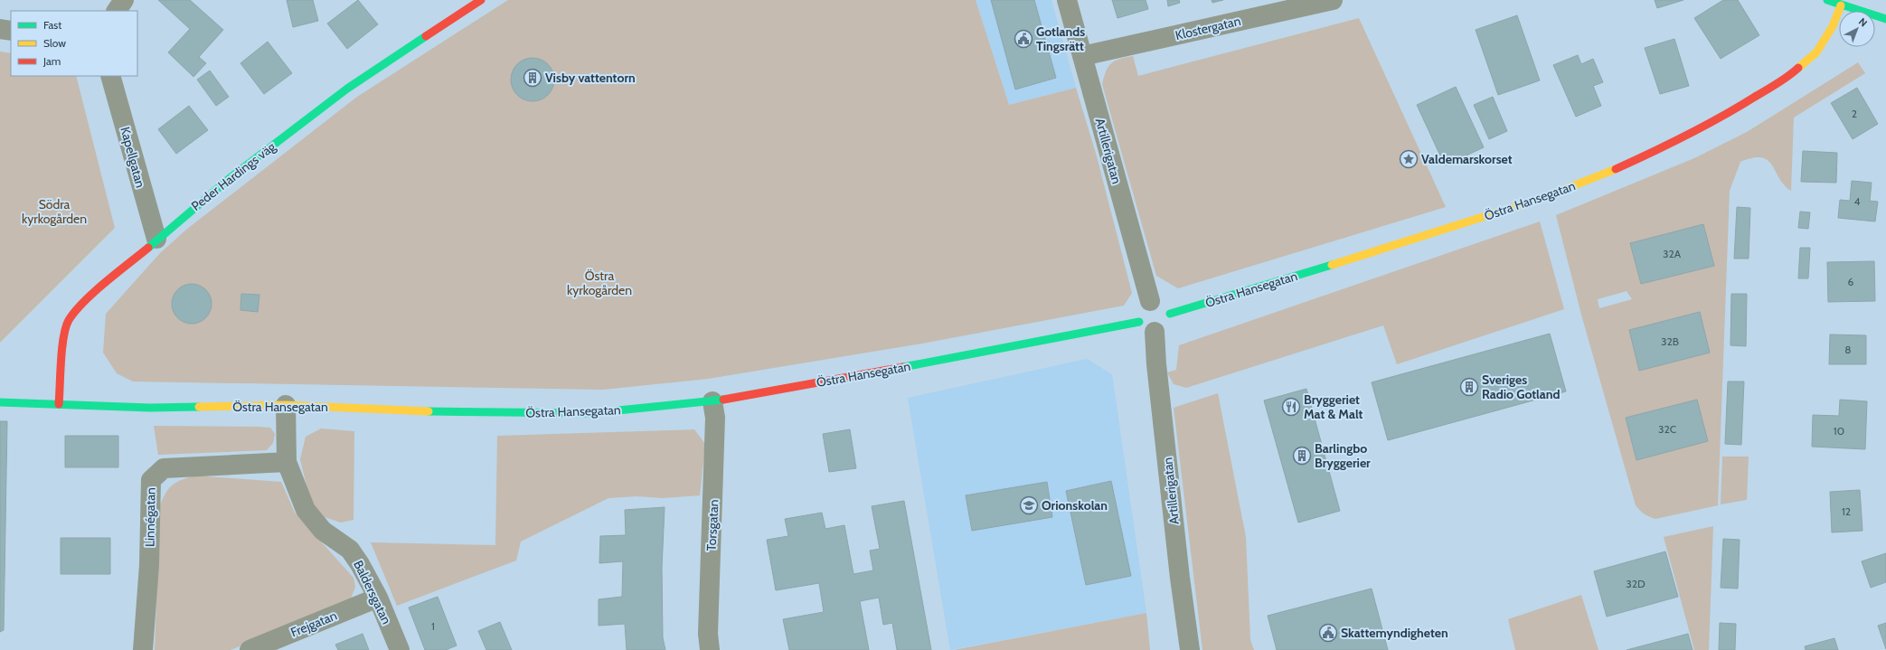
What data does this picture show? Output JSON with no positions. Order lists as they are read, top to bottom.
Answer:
{
  "streets": {
    "street": [
      "Klostergatan",
      "Artillerigatan",
      "Kapellgatan",
      "Peder Hardings väg",
      "Östra Hansegatan",
      "Linnégatan",
      "Torsgatan",
      "Baldersgatan",
      "Frejgatan"
    ]
  },
  "crossings": [
    ["Klostergatan", "Artillerigatan"],
    ["Artillerigatan", "Östra Hansegatan"],
    ["Kapellgatan", "Peder Hardings väg"],
    ["Peder Hardings väg", "Östra Hansegatan"],
    ["Östra Hansegatan", "Torsgatan"],
    ["Östra Hansegatan", "Baldersgatan"],
    ["Linnégatan", "Baldersgatan"],
    ["Baldersgatan", "Frejgatan"]
  ],
  "parks": ["Södra kyrkogården", "Östra kyrkogården"],
  "places": {
    "public building": ["Gotlands Tingsrätt", "Skattemyndigheten"],
    "building": ["Visby vattentorn", "Sveriges Radio Gotland", "Barlingbo Bryggerier"],
    "place": ["Valdemarskorset"],
    "restaurant": ["Bryggeriet Mat & Malt"],
    "school or university": ["Orionskolan"]
  },
  "house_numbers": [
    "2",
    "4",
    "32A",
    "6",
    "32B",
    "8",
    "32C",
    "10",
    "12",
    "32D",
    "1"
  ],
  "legend": ["Fast", "Slow", "Jam"],
  "north": "top right"
}
